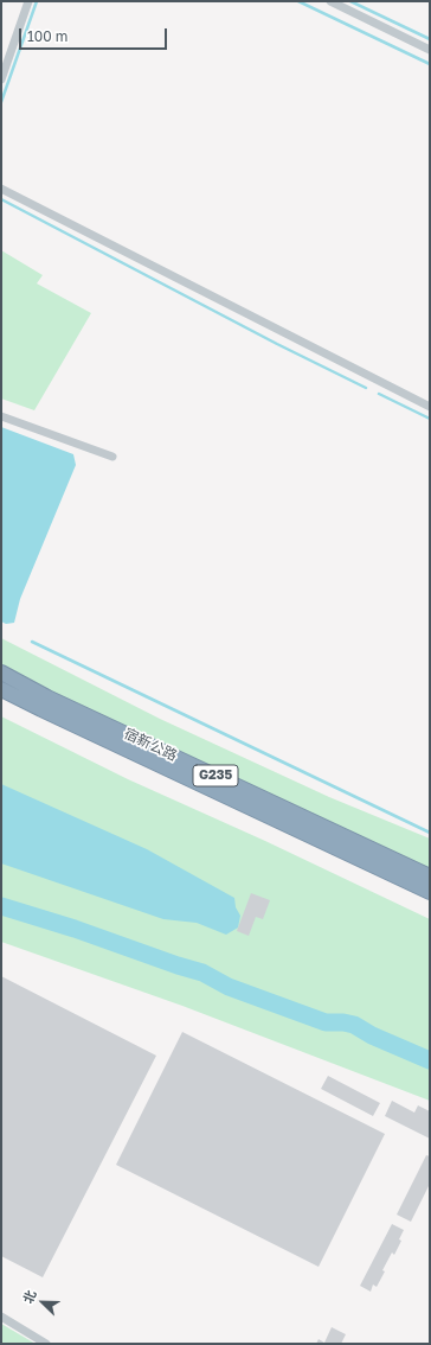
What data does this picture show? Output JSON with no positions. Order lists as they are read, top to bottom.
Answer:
{
  "streets": {
    "highway": ["宿新公路", "G235"]
  },
  "scale_bar": "100 m",
  "north": "top left"
}
